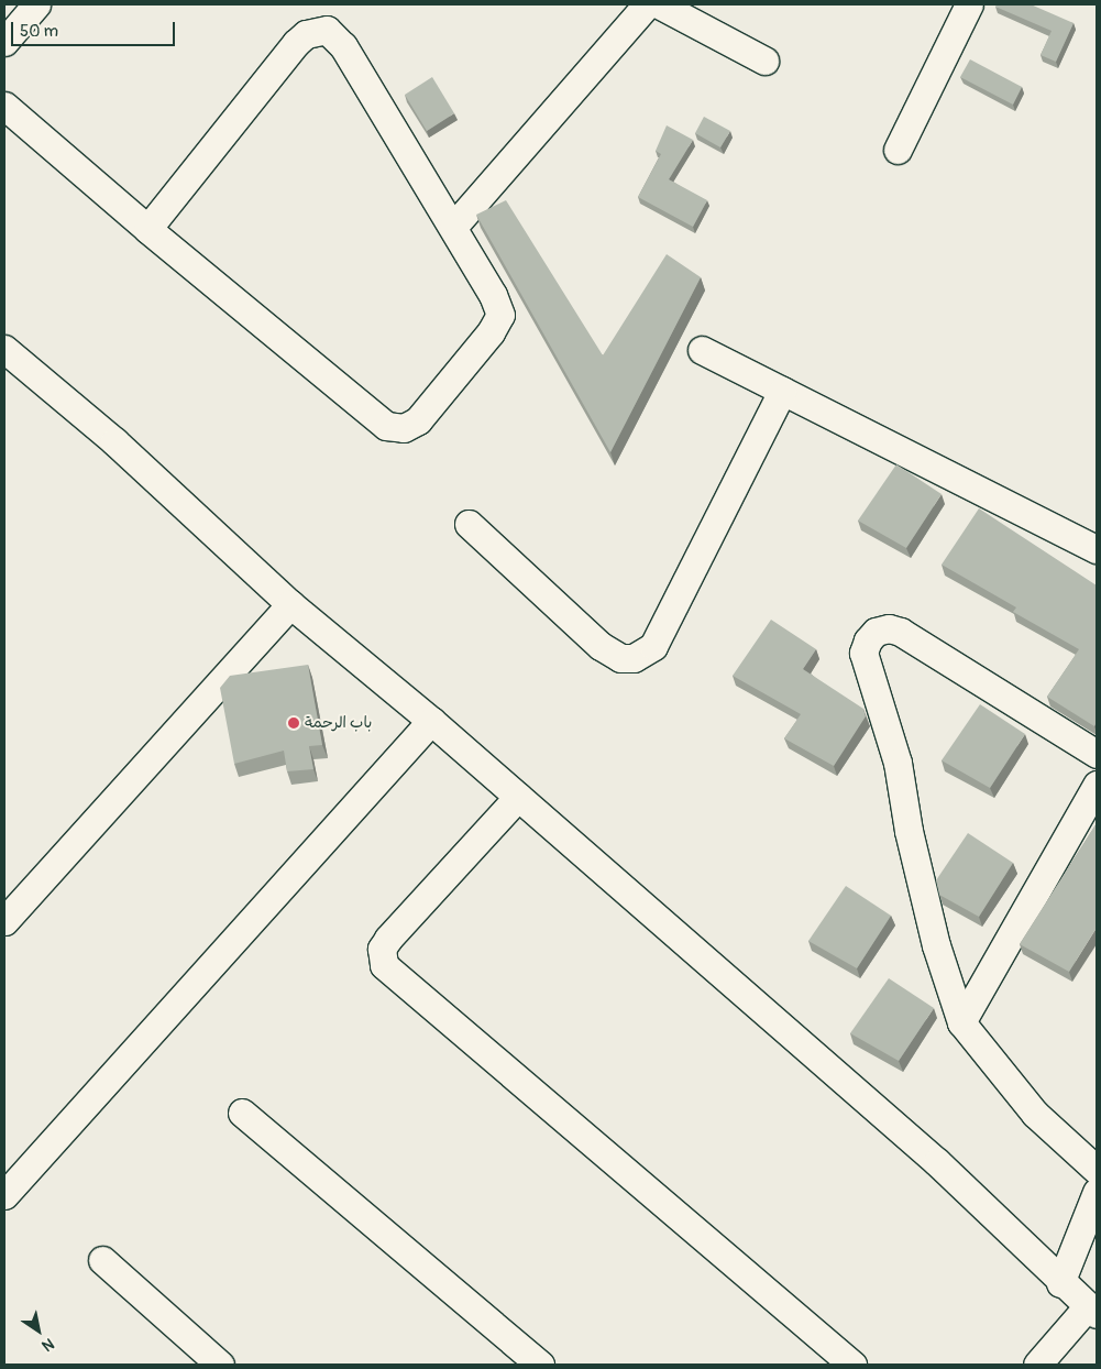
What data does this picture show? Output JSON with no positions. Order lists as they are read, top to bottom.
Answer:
{
  "places": ["باب الرحمة"],
  "scale_bar": "50 m",
  "north": "bottom right"
}
